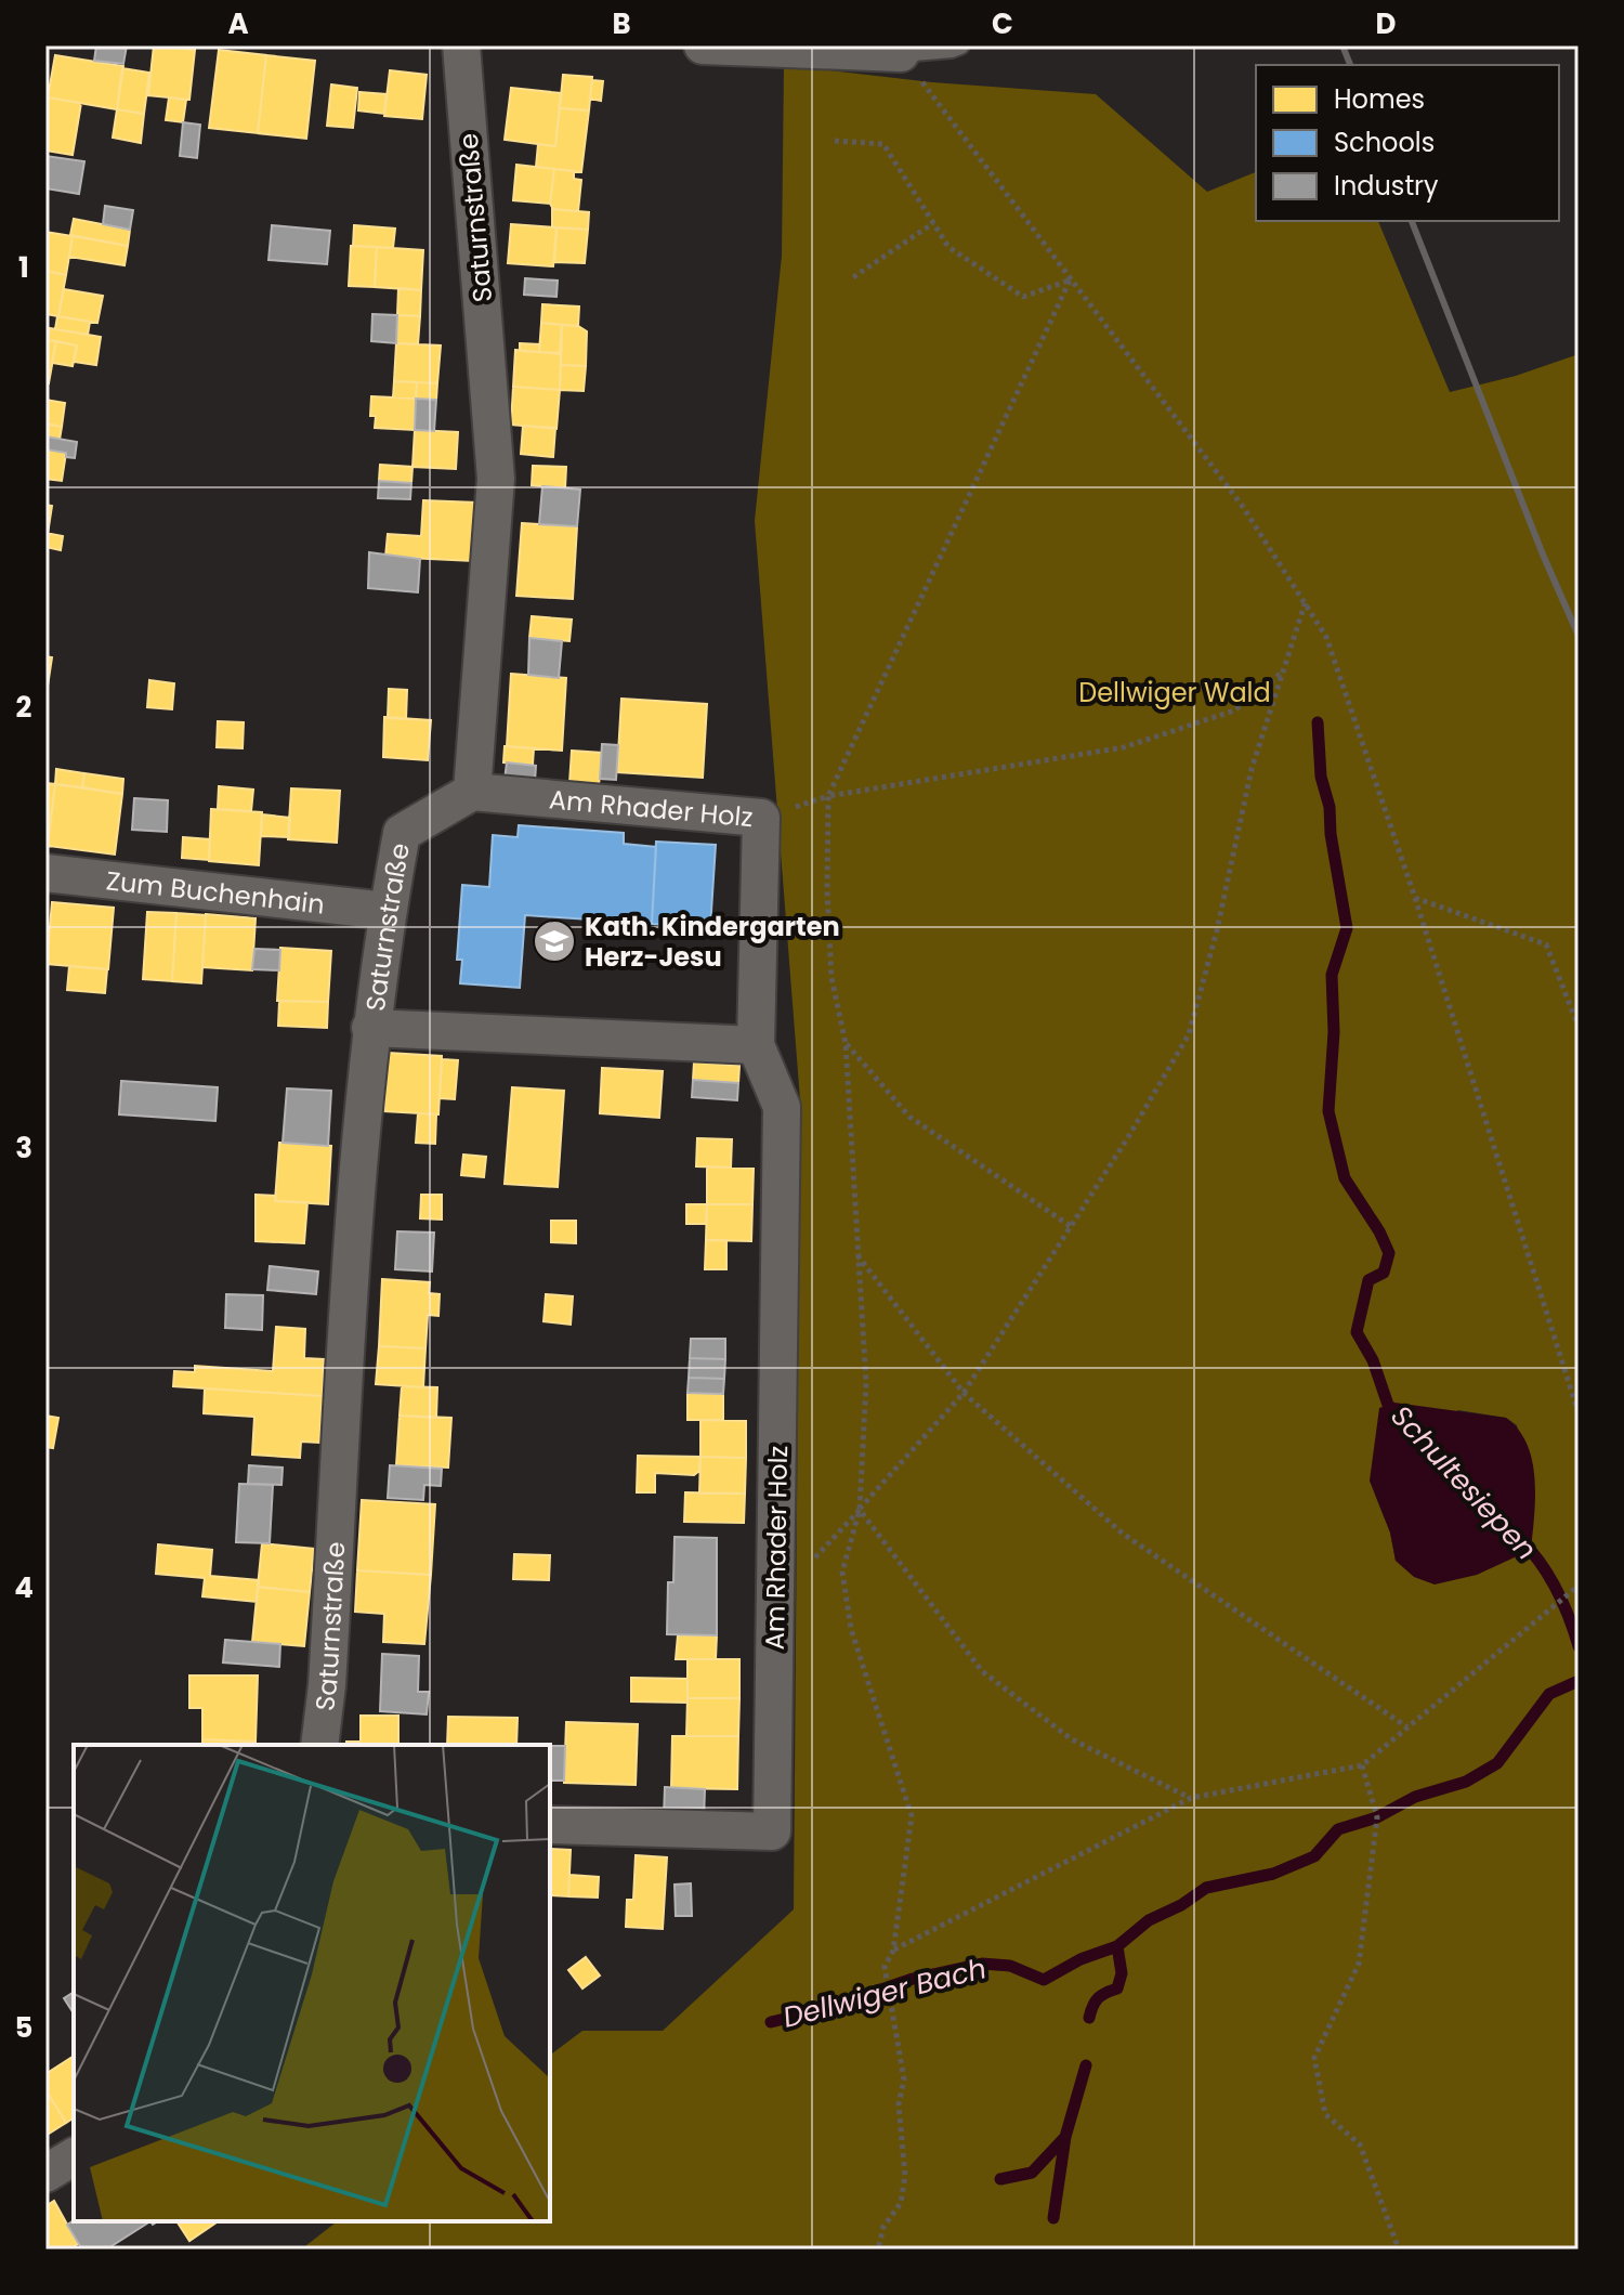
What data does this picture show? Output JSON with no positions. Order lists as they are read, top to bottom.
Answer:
{
  "streets": {
    "street": ["Saturnstraße", "Am Rhader Holz", "Zum Buchenhain"]
  },
  "crossings": [
    ["Saturnstraße", "Am Rhader Holz"],
    ["Saturnstraße", "Zum Buchenhain"]
  ],
  "water": ["Schultesiepen", "Dellwiger Bach"],
  "parks": ["Dellwiger Wald"],
  "places": {
    "school or university": ["Kath. Kindergarten Herz-Jesu"]
  },
  "legend": ["Homes", "Schools", "Industry"],
  "grid": {
    "columns": [
      "A",
      "B",
      "C",
      "D"
    ],
    "rows": [
      "1",
      "2",
      "3",
      "4",
      "5"
    ]
  }
}
